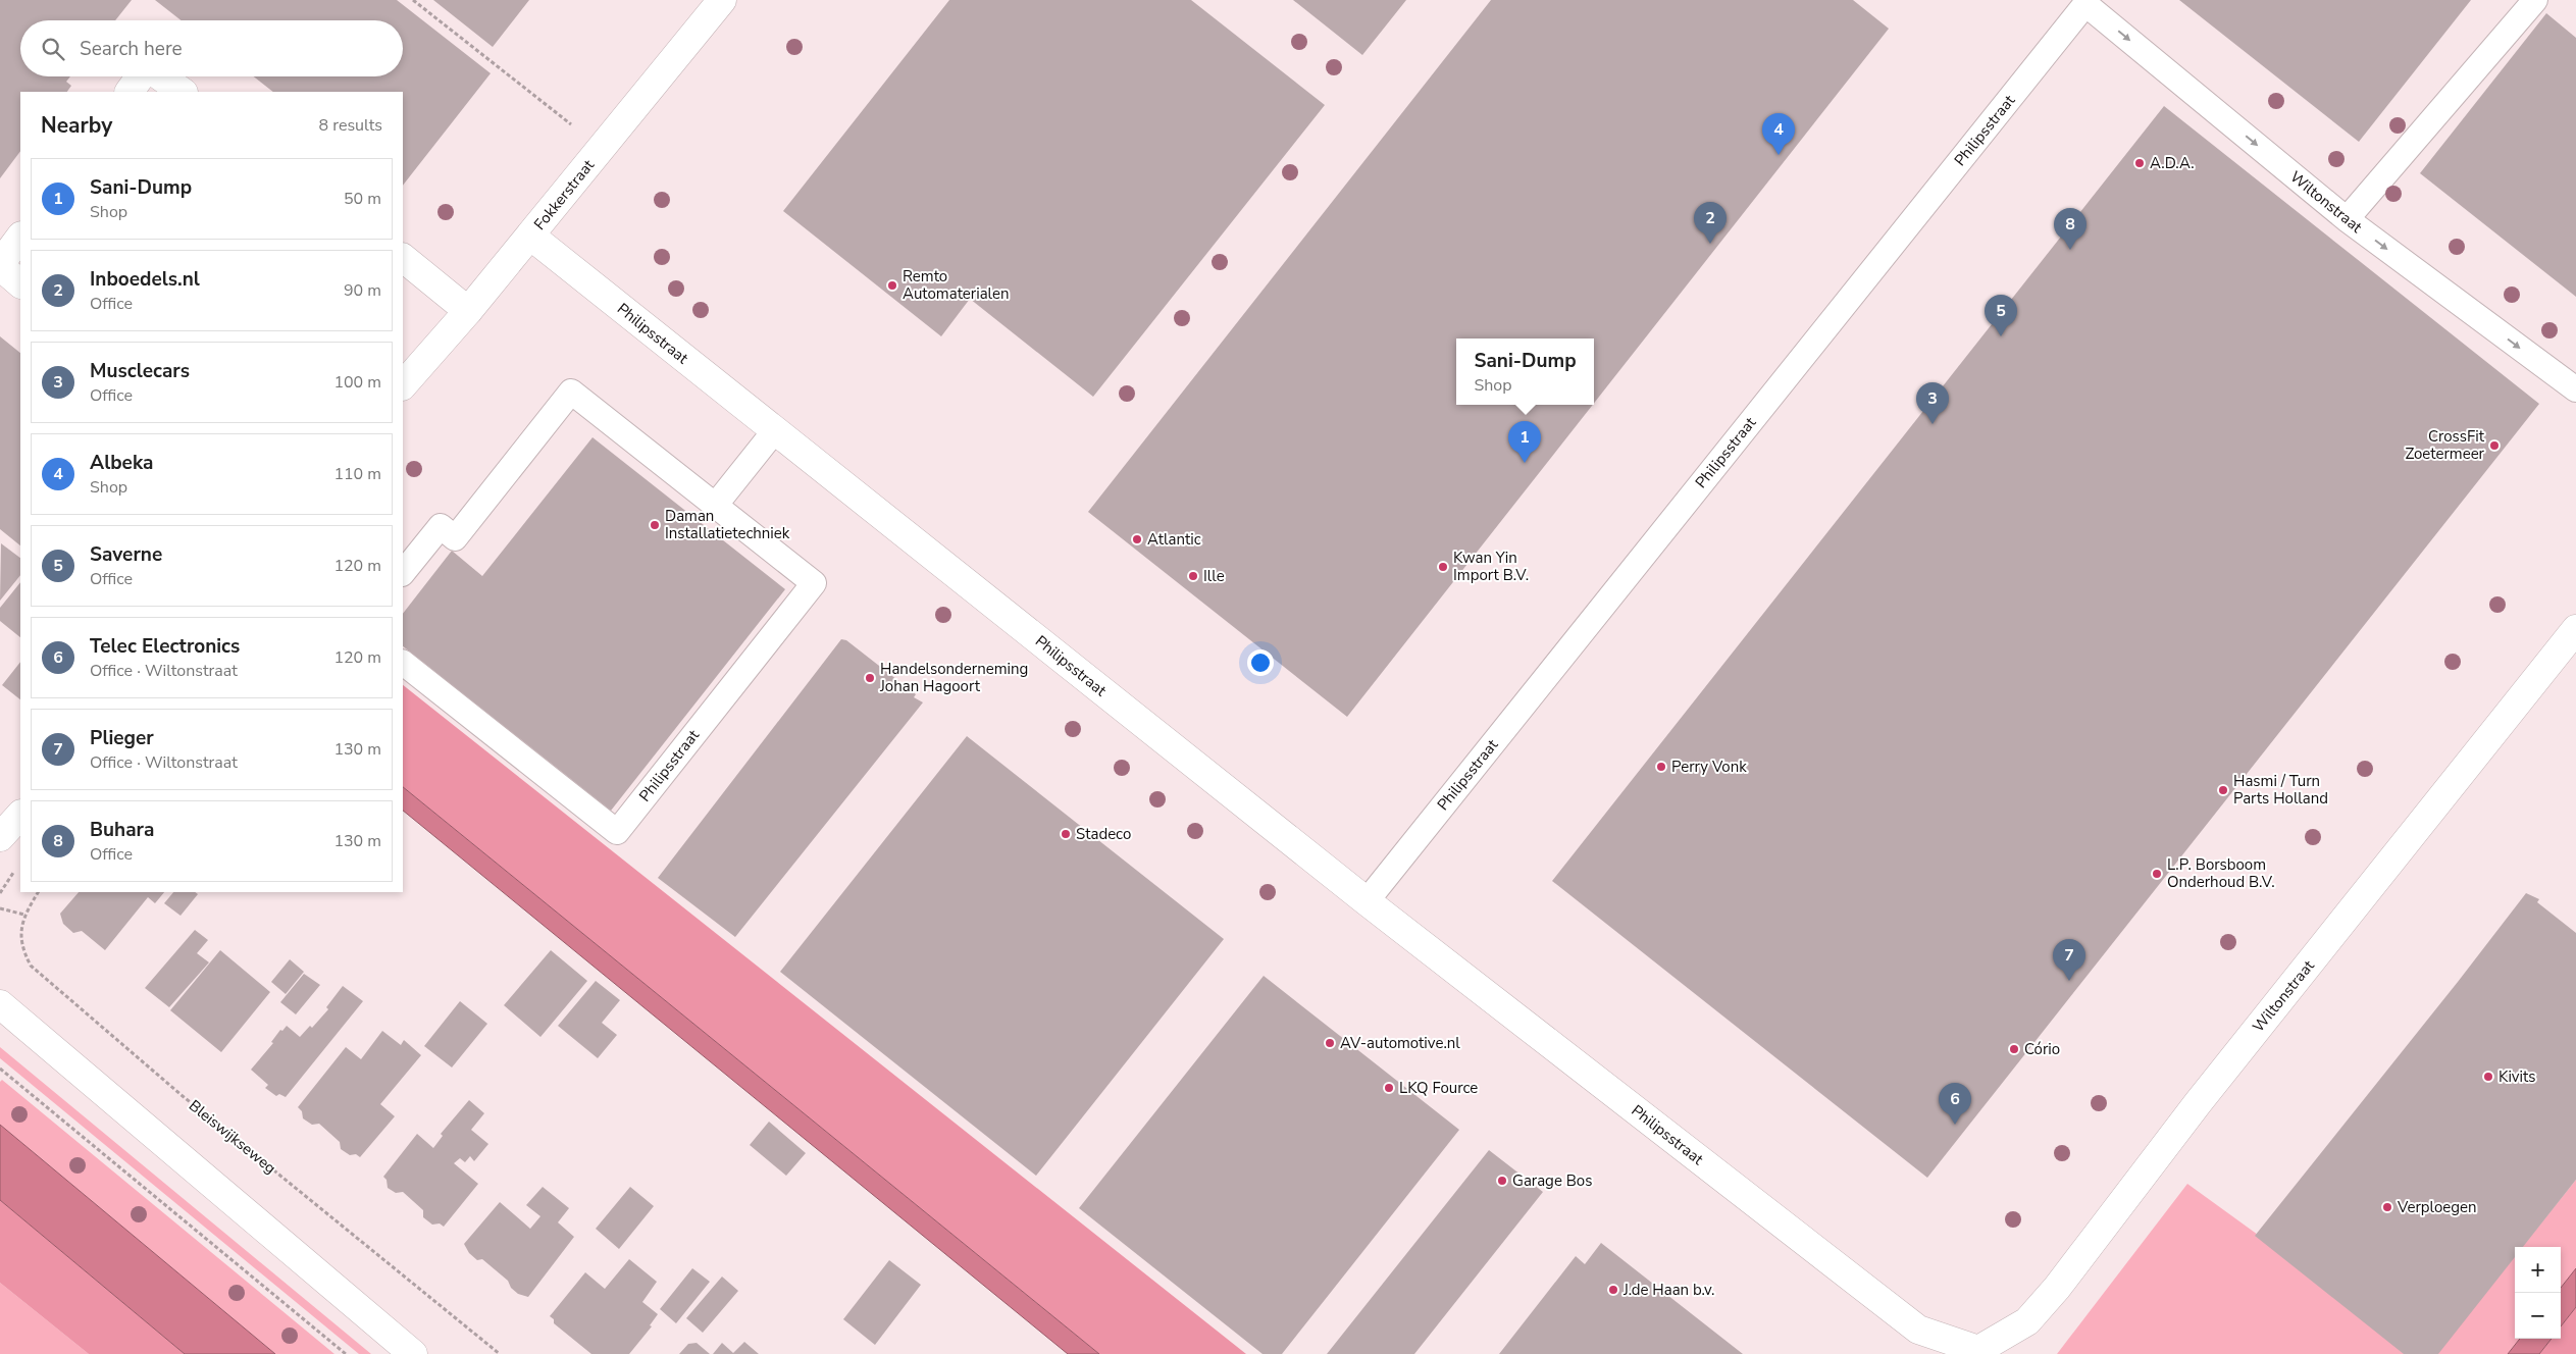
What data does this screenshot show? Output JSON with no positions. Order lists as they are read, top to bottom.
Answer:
{
  "streets": {
    "street": ["Philipsstraat", "Fokkerstraat", "Wiltonstraat"],
    "path": ["Bleiswijkseweg"]
  },
  "crossings": [
    ["Philipsstraat", "Fokkerstraat"],
    ["Philipsstraat", "Wiltonstraat"]
  ],
  "one_way": ["Wiltonstraat"],
  "places": [
    "A.D.A.",
    "Remto Automaterialen",
    "CrossFit Zoetermeer",
    "Daman Installatietechniek",
    "Atlantic",
    "Kwan Yin Import B.V.",
    "Ille",
    "Handelsonderneming Johan Hagoort",
    "Perry Vonk",
    "Hasmi / Turn Parts Holland",
    "Stadeco",
    "L.P. Borsboom Onderhoud B.V.",
    "AV-automotive.nl",
    "Cório",
    "Kivits",
    "LKQ Fource",
    "Garage Bos",
    "Verploegen",
    "J.de Haan b.v."
  ],
  "page": {
    "search": "Search here",
    "heading": ["Nearby", "8 results"],
    "pins": [
      "4",
      "2",
      "8",
      "5",
      "3",
      "1",
      "7",
      "6"
    ],
    "list": [
      {
        "mark": "1",
        "name": "Sani-Dump",
        "note": "Shop",
        "value": "50 m"
      },
      {
        "mark": "2",
        "name": "Inboedels.nl",
        "note": "Office",
        "value": "90 m"
      },
      {
        "mark": "3",
        "name": "Musclecars",
        "note": "Office",
        "value": "100 m"
      },
      {
        "mark": "4",
        "name": "Albeka",
        "note": "Shop",
        "value": "110 m"
      },
      {
        "mark": "5",
        "name": "Saverne",
        "note": "Office",
        "value": "120 m"
      },
      {
        "mark": "6",
        "name": "Telec Electronics",
        "note": "Office · Wiltonstraat",
        "value": "120 m"
      },
      {
        "mark": "7",
        "name": "Plieger",
        "note": "Office · Wiltonstraat",
        "value": "130 m"
      },
      {
        "mark": "8",
        "name": "Buhara",
        "note": "Office",
        "value": "130 m"
      }
    ],
    "popup": ["Sani-Dump", "Shop"],
    "map_buttons": ["+", "−"]
  }
}
